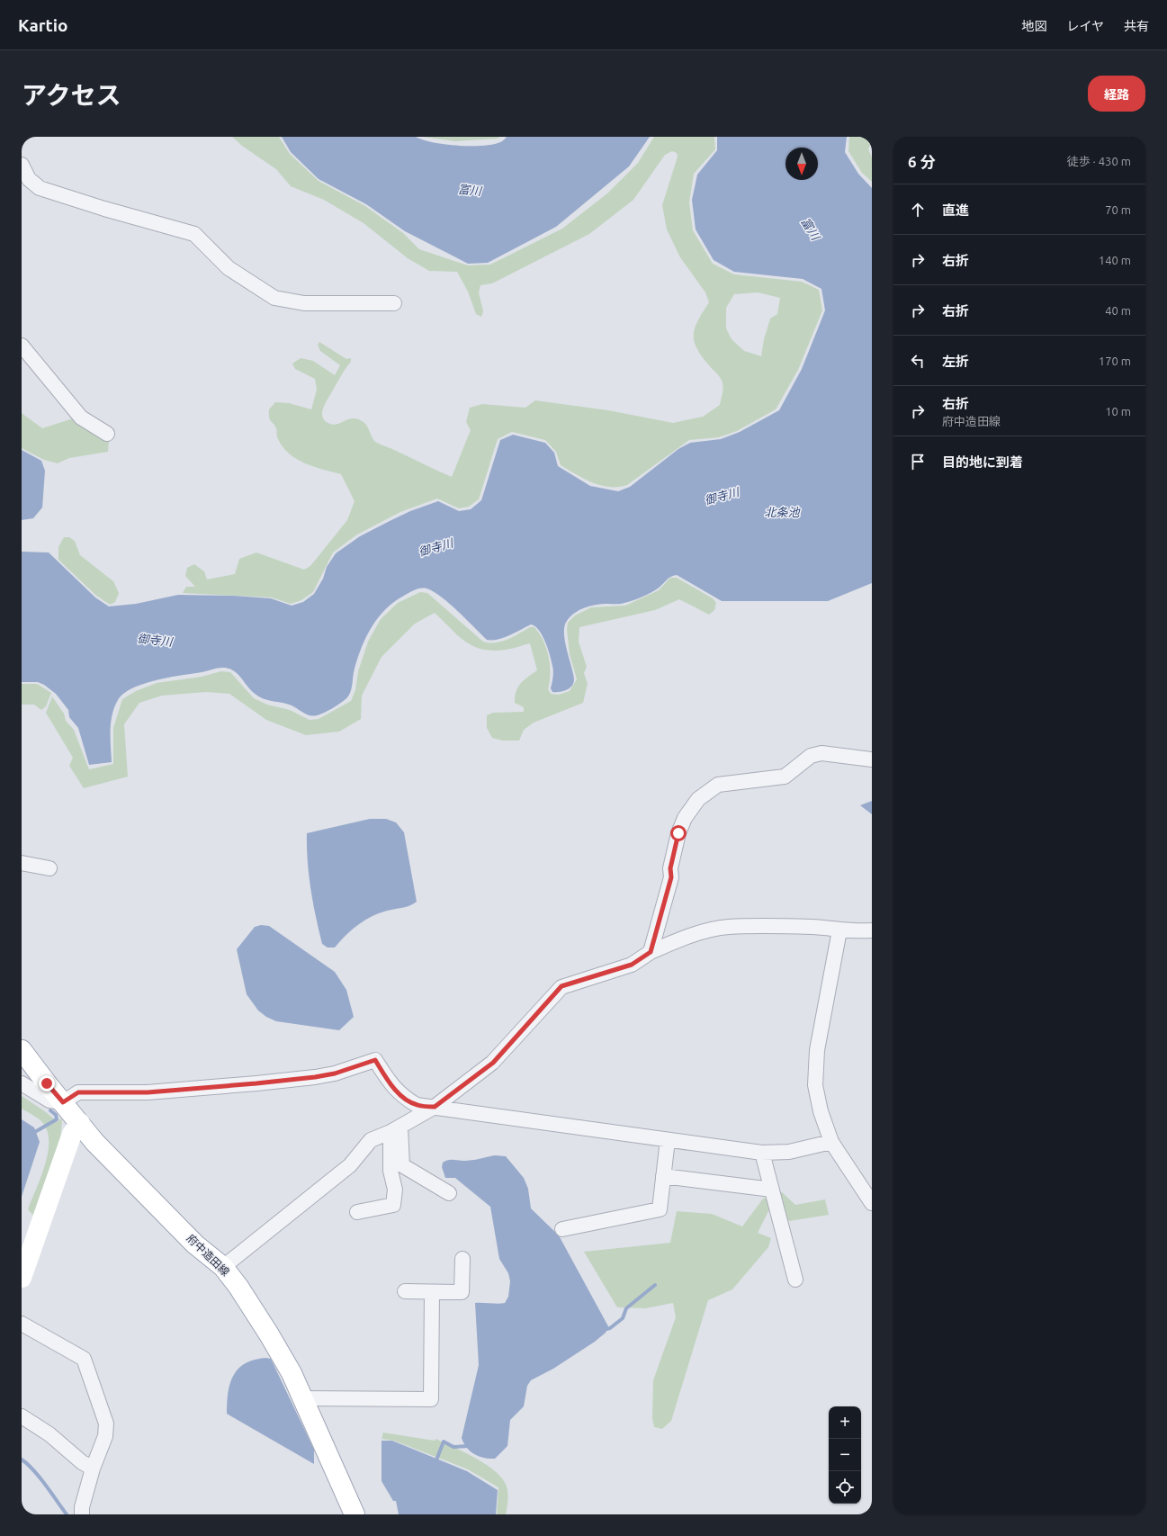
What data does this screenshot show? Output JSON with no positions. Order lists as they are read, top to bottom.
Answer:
{
  "streets": {
    "main road": ["府中造田線"]
  },
  "water": ["富川", "御寺川", "北条池"],
  "north": "bottom",
  "page": {
    "header": "Kartio",
    "nav": ["地図", "レイヤ", "共有"],
    "title": "アクセス",
    "buttons": "経路",
    "heading": ["6 分", "徒歩 · 430 m"],
    "list": [
      ["直進", "70 m"],
      ["右折", "140 m"],
      ["右折", "40 m"],
      ["左折", "170 m"],
      ["右折", "府中造田線", "10 m"],
      "目的地に到着"
    ],
    "map_buttons": ["+", "−"]
  }
}
